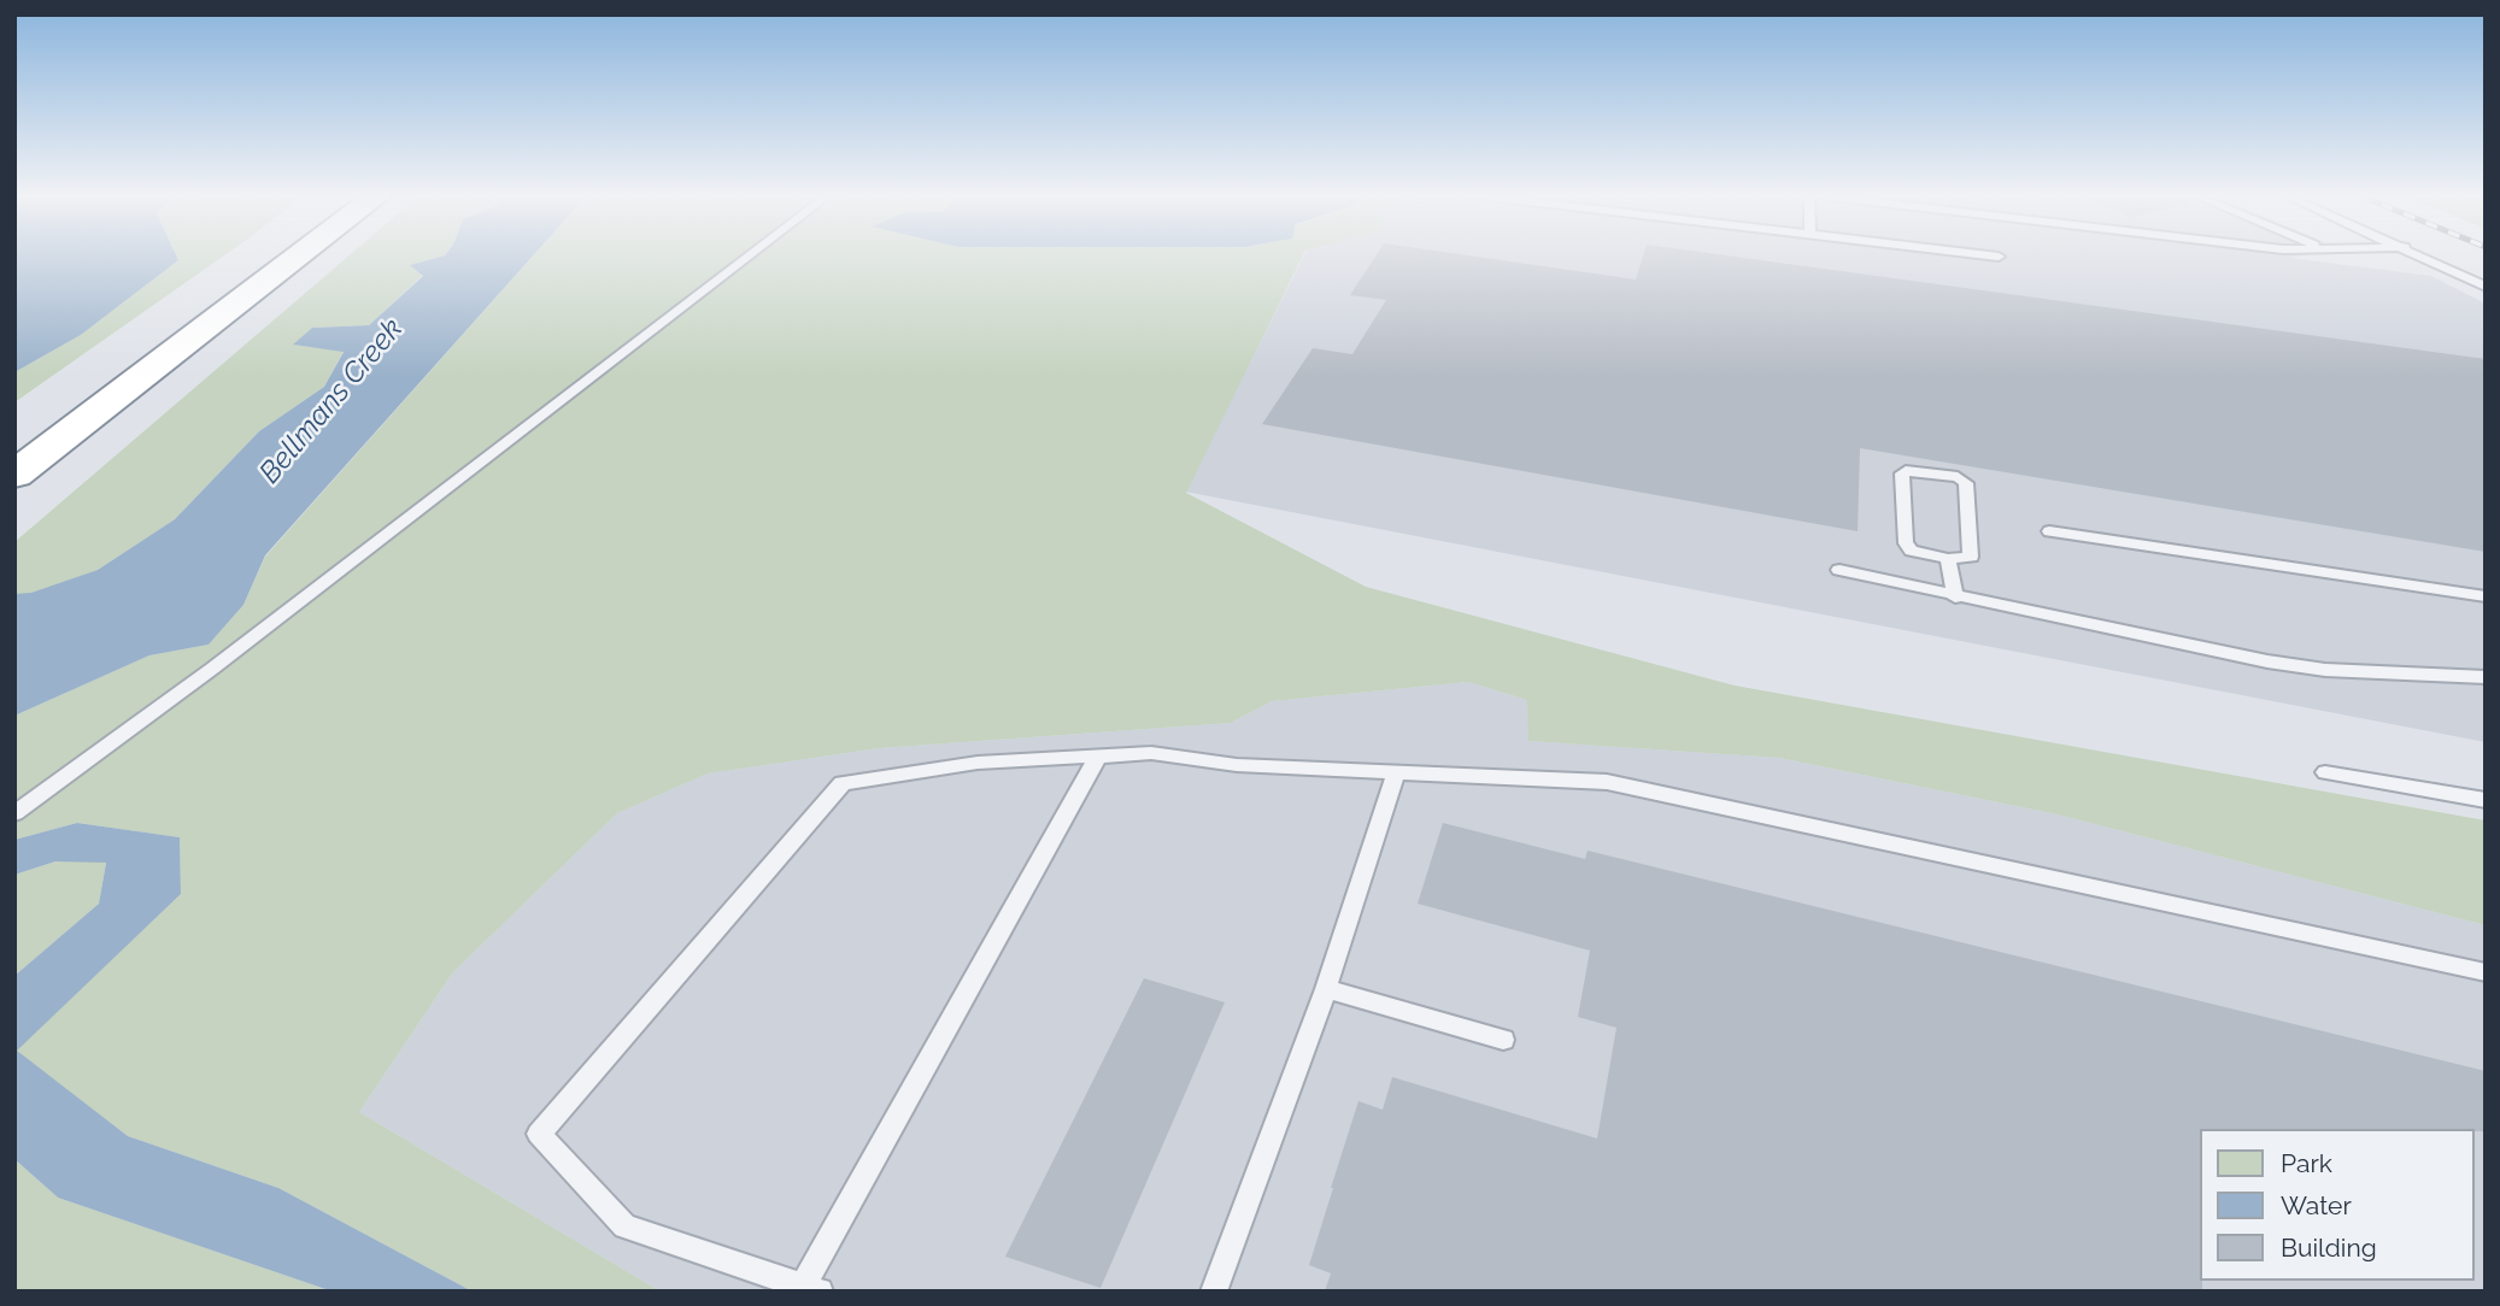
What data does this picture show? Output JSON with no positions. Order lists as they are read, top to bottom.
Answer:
{
  "water": ["Bellmans Creek"],
  "legend": ["Park", "Water", "Building"]
}
